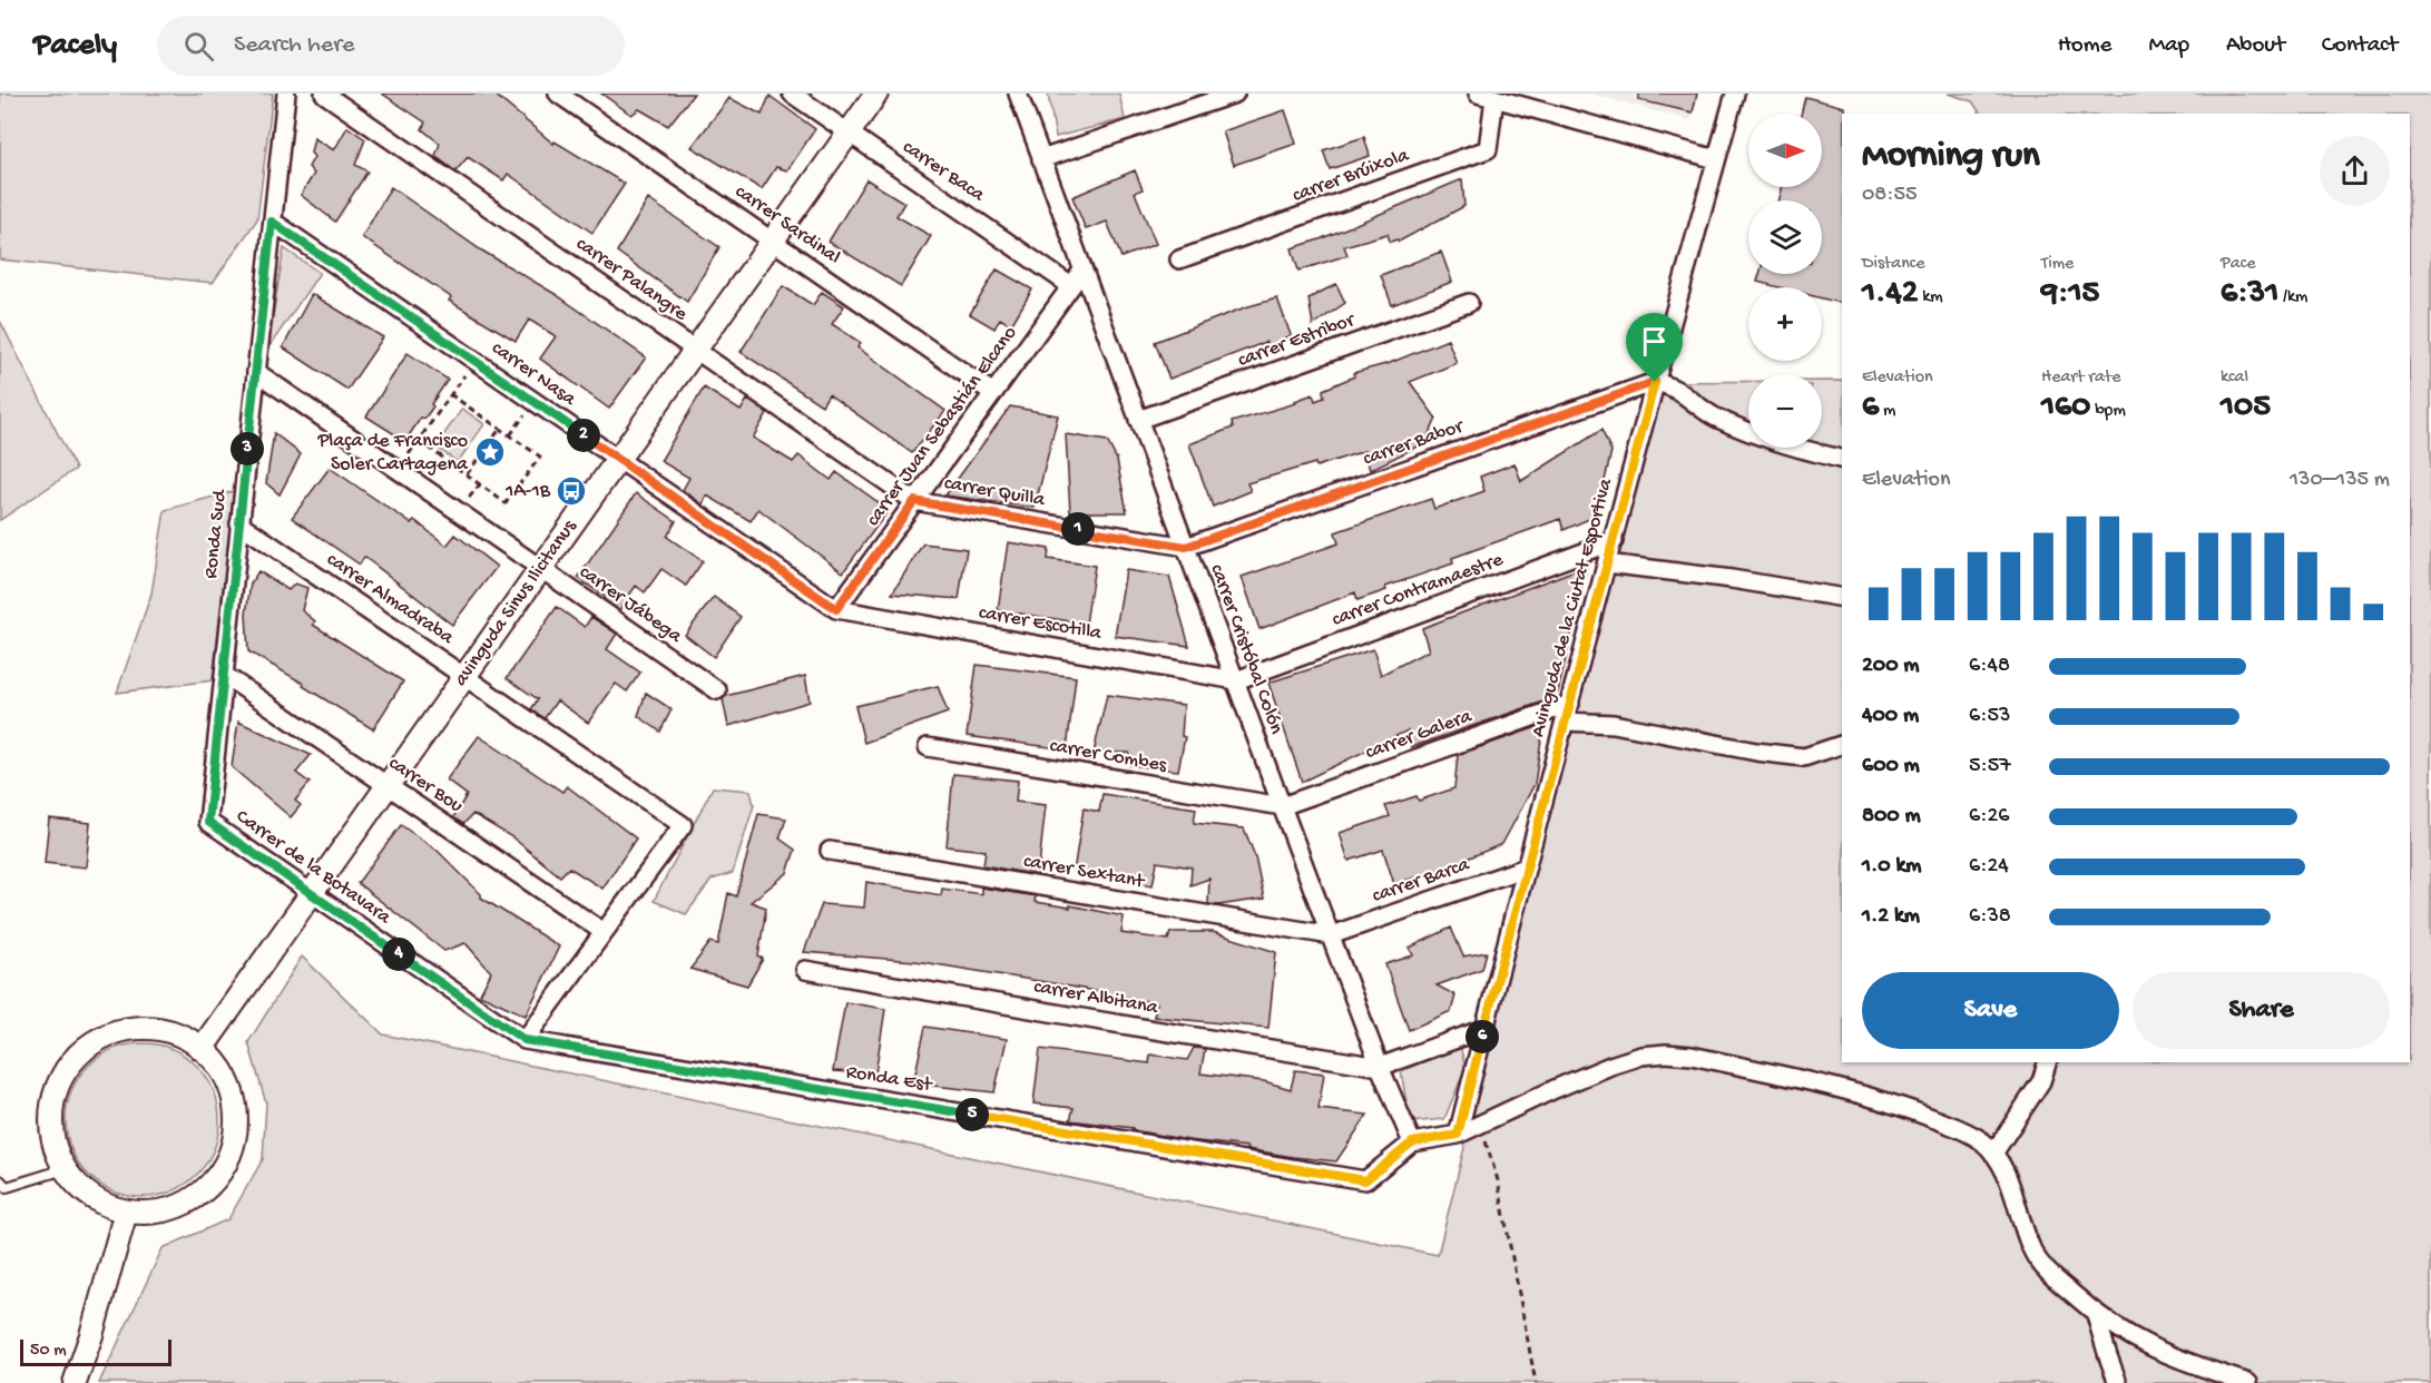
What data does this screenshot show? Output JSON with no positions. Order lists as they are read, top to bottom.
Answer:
{
  "streets": {
    "street": [
      "carrer Baca",
      "carrer Brúixola",
      "carrer Sardinal",
      "carrer Palangre",
      "carrer Estribor",
      "carrer Nasa",
      "carrer Juan Sebastián Elcano",
      "carrer Babor",
      "carrer Quilla",
      "Ronda Sud",
      "carrer Contramaestre",
      "carrer Almadraba",
      "avinguda Sinus Ilicitanus",
      "carrer Jábega",
      "Avinguda de la Ciutat Esportiva",
      "carrer Escotilla",
      "carrer Cristóbal Colón",
      "carrer Galera",
      "carrer Combes",
      "carrer Bou",
      "Carrer de la Botavara",
      "carrer Sextant",
      "carrer Barca",
      "carrer Albitana",
      "Ronda Est"
    ]
  },
  "crossings": [
    ["carrer Baca", "carrer Juan Sebastián Elcano"],
    ["carrer Baca", "avinguda Sinus Ilicitanus"],
    ["carrer Sardinal", "carrer Juan Sebastián Elcano"],
    ["carrer Sardinal", "avinguda Sinus Ilicitanus"],
    ["carrer Palangre", "carrer Juan Sebastián Elcano"],
    ["carrer Palangre", "carrer Quilla"],
    ["carrer Palangre", "avinguda Sinus Ilicitanus"],
    ["carrer Estribor", "carrer Cristóbal Colón"],
    ["carrer Nasa", "carrer Juan Sebastián Elcano"],
    ["carrer Nasa", "Ronda Sud"],
    ["carrer Nasa", "avinguda Sinus Ilicitanus"],
    ["carrer Nasa", "carrer Escotilla"],
    ["carrer Juan Sebastián Elcano", "carrer Quilla"],
    ["carrer Juan Sebastián Elcano", "carrer Escotilla"],
    ["carrer Juan Sebastián Elcano", "carrer Cristóbal Colón"],
    ["carrer Babor", "carrer Quilla"],
    ["carrer Babor", "Avinguda de la Ciutat Esportiva"],
    ["carrer Babor", "carrer Cristóbal Colón"],
    ["carrer Quilla", "carrer Cristóbal Colón"],
    ["Ronda Sud", "carrer Almadraba"],
    ["Ronda Sud", "carrer Jábega"],
    ["Ronda Sud", "carrer Bou"],
    ["Ronda Sud", "Carrer de la Botavara"],
    ["carrer Contramaestre", "Avinguda de la Ciutat Esportiva"],
    ["carrer Contramaestre", "carrer Escotilla"],
    ["carrer Contramaestre", "carrer Cristóbal Colón"],
    ["carrer Almadraba", "avinguda Sinus Ilicitanus"],
    ["carrer Almadraba", "carrer Bou"],
    ["avinguda Sinus Ilicitanus", "carrer Jábega"],
    ["avinguda Sinus Ilicitanus", "carrer Bou"],
    ["avinguda Sinus Ilicitanus", "Carrer de la Botavara"],
    ["Avinguda de la Ciutat Esportiva", "carrer Galera"],
    ["Avinguda de la Ciutat Esportiva", "carrer Barca"],
    ["carrer Escotilla", "carrer Cristóbal Colón"],
    ["carrer Cristóbal Colón", "carrer Galera"],
    ["carrer Cristóbal Colón", "carrer Combes"],
    ["carrer Cristóbal Colón", "carrer Sextant"],
    ["carrer Cristóbal Colón", "carrer Barca"],
    ["carrer Cristóbal Colón", "carrer Albitana"],
    ["carrer Cristóbal Colón", "Ronda Est"],
    ["carrer Galera", "carrer Combes"],
    ["Carrer de la Botavara", "Ronda Est"],
    ["carrer Sextant", "carrer Barca"]
  ],
  "places": {
    "place": ["Plaça de Francisco Soler Cartagena"],
    "bus stop": ["1A-1B"]
  },
  "scale_bar": "50 m",
  "north": "right",
  "page": {
    "header": "Pacely",
    "search": "Search here",
    "nav": [
      "Home",
      "Map",
      "About",
      "Contact"
    ],
    "map_buttons": ["+", "−"],
    "heading": ["Morning run", "08:55"],
    "stats": [
      ["Distance", "1.42 km"],
      ["Time", "9:15"],
      ["Pace", "6:31 /km"],
      ["Elevation", "6 m"],
      ["Heart rate", "160 bpm"],
      ["kcal", "105"]
    ],
    "pins": [
      "2",
      "3",
      "1",
      "4",
      "6",
      "5"
    ],
    "chart": ["Elevation", "130–135 m"],
    "list": [
      {
        "name": "200 m",
        "note": "6:48"
      },
      {
        "name": "400 m",
        "note": "6:53"
      },
      {
        "name": "600 m",
        "note": "5:57"
      },
      {
        "name": "800 m",
        "note": "6:26"
      },
      {
        "name": "1.0 km",
        "note": "6:24"
      },
      {
        "name": "1.2 km",
        "note": "6:38"
      }
    ],
    "buttons": ["Save", "Share"],
    "scale": "50 m"
  }
}
